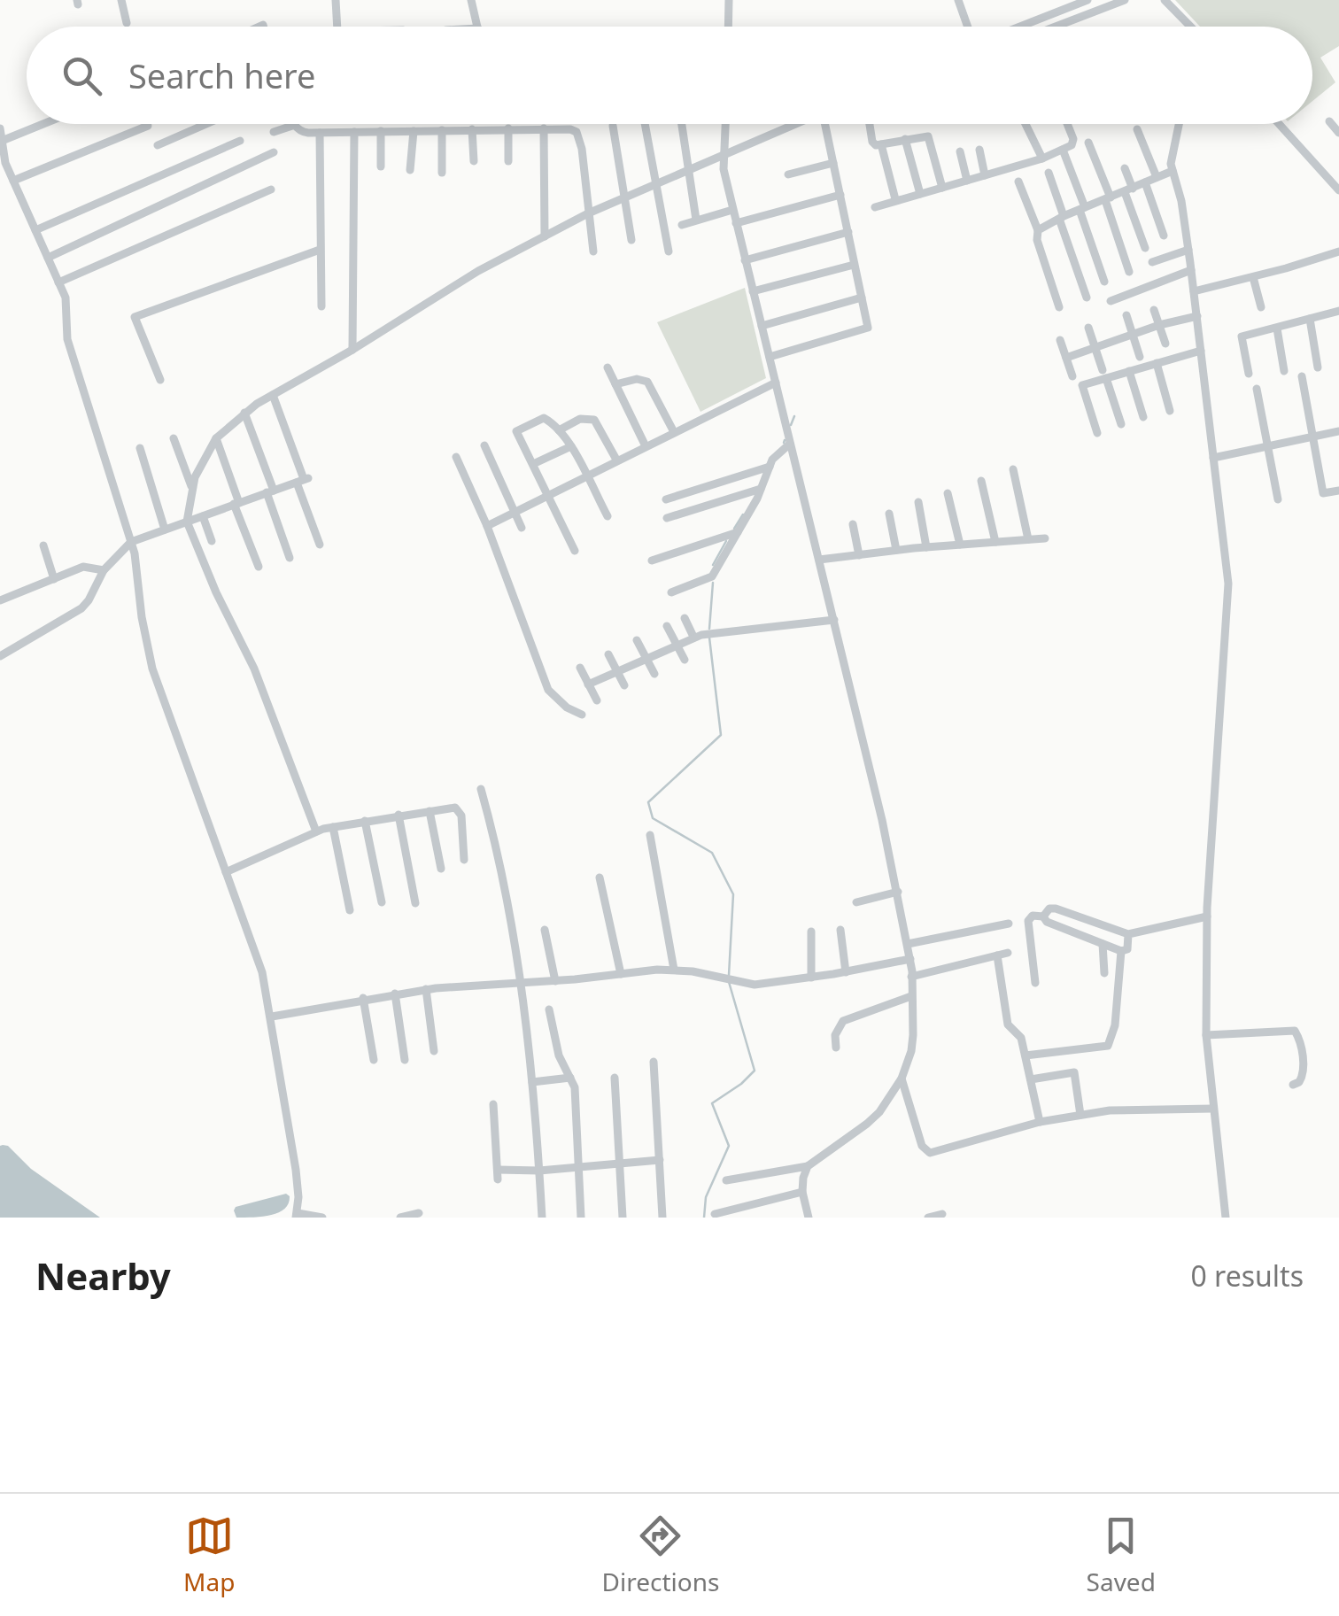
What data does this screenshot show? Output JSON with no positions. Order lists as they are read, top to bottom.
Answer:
{
  "page": {
    "search": "Search here",
    "heading": ["Nearby", "0 results"],
    "nav": ["Map", "Directions", "Saved"]
  }
}
